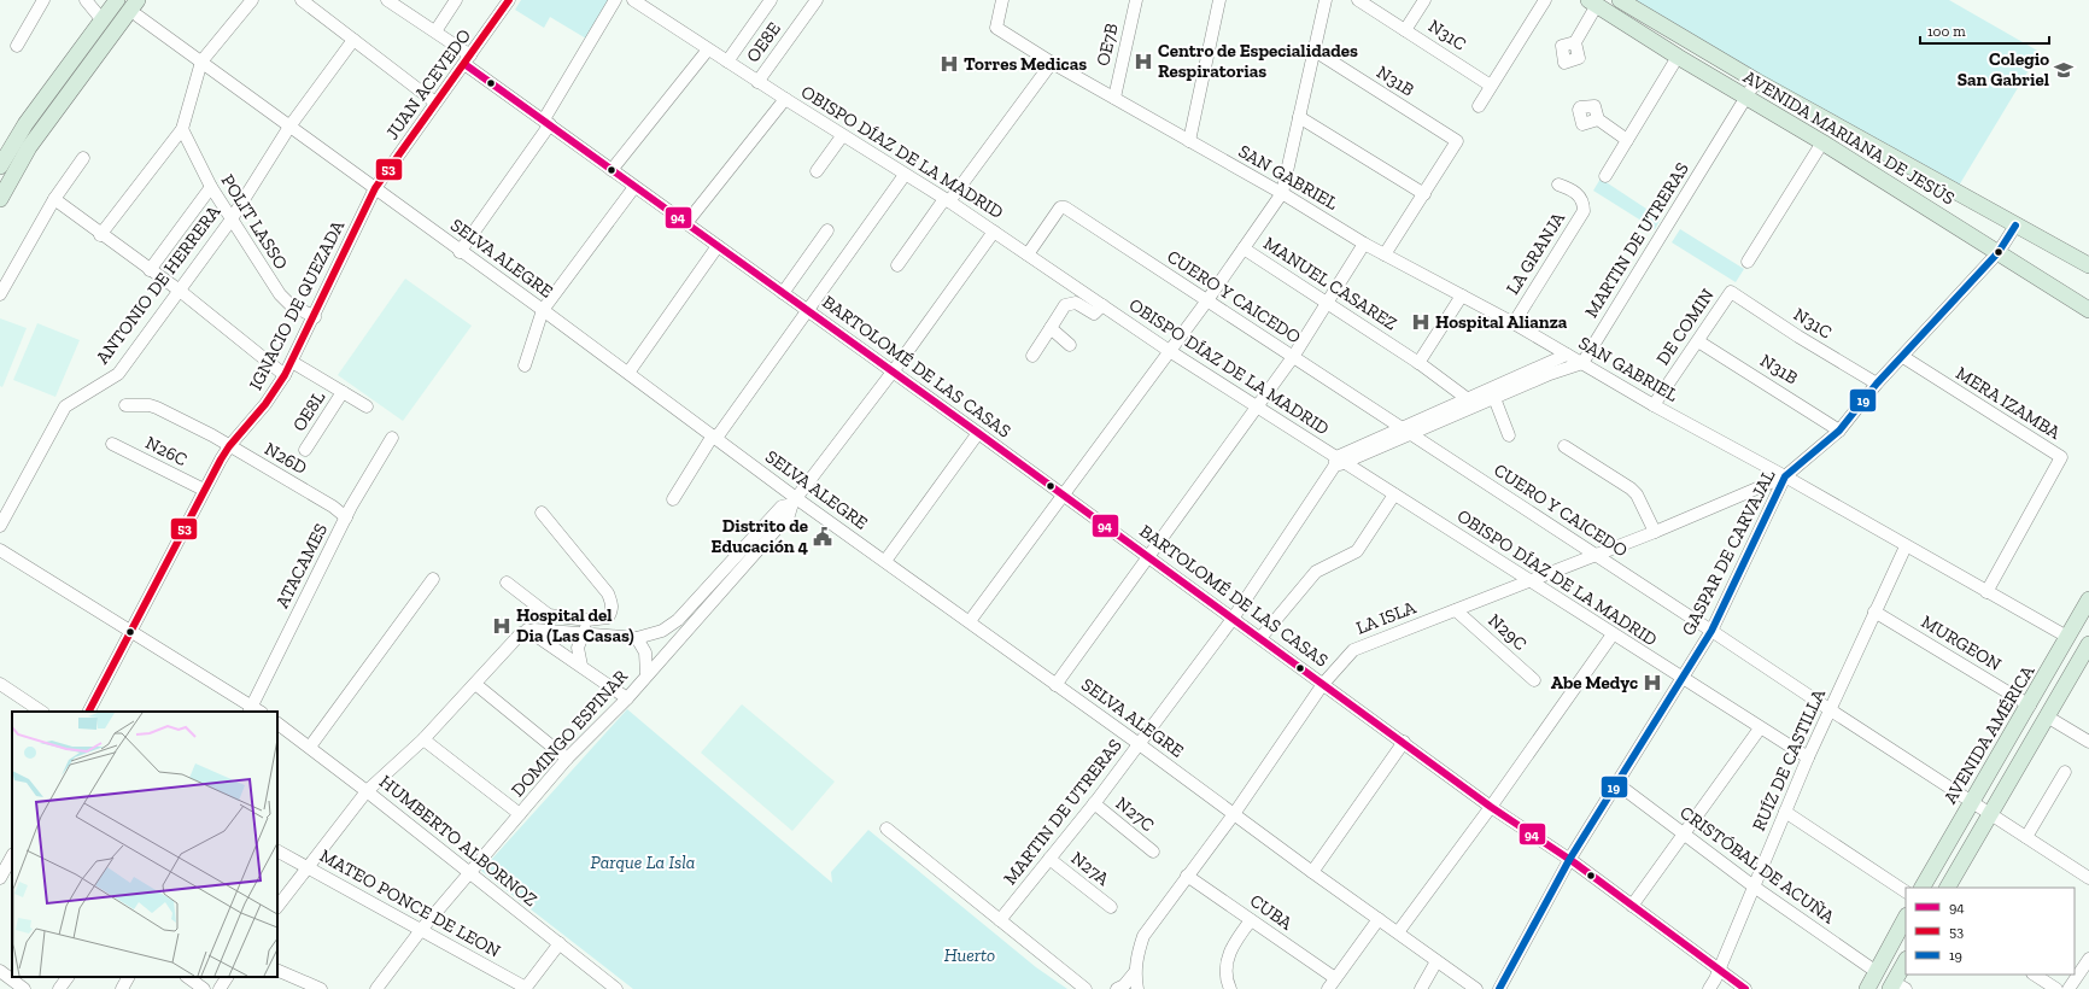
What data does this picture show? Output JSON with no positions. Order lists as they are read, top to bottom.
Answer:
{
  "streets": {
    "main road": ["AVENIDA MARIANA DE JESÚS", "AVENIDA AMÉRICA"],
    "street": [
      "N31C",
      "OE8E",
      "OE7B",
      "N31B",
      "JUAN ACEVEDO",
      "OBISPO DÍAZ DE LA MADRID",
      "SAN GABRIEL",
      "POLIT LASSO",
      "MARTIN DE UTRERAS",
      "LA GRANJA",
      "SELVA ALEGRE",
      "MANUEL CASAREZ",
      "ANTONIO DE HERRERA",
      "CUERO Y CAICEDO",
      "IGNACIO DE QUEZADA",
      "DE COMIN",
      "BARTOLOMÉ DE LAS CASAS",
      "MERA IZAMBA",
      "OE8L",
      "N26C",
      "N26D",
      "GASPAR DE CARVAJAL",
      "ATACAMES",
      "LA ISLA",
      "N29C",
      "MURGEON",
      "DOMINGO ESPINAR",
      "RUÍZ DE CASTILLA",
      "N27C",
      "HUMBERTO ALBORNOZ",
      "CRISTÓBAL DE ACUÑA",
      "N27A",
      "MATEO PONCE DE LEON",
      "CUBA"
    ]
  },
  "crossings": [
    ["N31C", "DE COMIN"],
    ["N31C", "GASPAR DE CARVAJAL"],
    ["OE8E", "OBISPO DÍAZ DE LA MADRID"],
    ["OE7B", "SAN GABRIEL"],
    ["N31B", "DE COMIN"],
    ["N31B", "GASPAR DE CARVAJAL"],
    ["JUAN ACEVEDO", "SELVA ALEGRE"],
    ["JUAN ACEVEDO", "IGNACIO DE QUEZADA"],
    ["JUAN ACEVEDO", "BARTOLOMÉ DE LAS CASAS"],
    ["AVENIDA MARIANA DE JESÚS", "MARTIN DE UTRERAS"],
    ["AVENIDA MARIANA DE JESÚS", "GASPAR DE CARVAJAL"],
    ["OBISPO DÍAZ DE LA MADRID", "MARTIN DE UTRERAS"],
    ["OBISPO DÍAZ DE LA MADRID", "CUERO Y CAICEDO"],
    ["OBISPO DÍAZ DE LA MADRID", "GASPAR DE CARVAJAL"],
    ["OBISPO DÍAZ DE LA MADRID", "LA ISLA"],
    ["OBISPO DÍAZ DE LA MADRID", "DOMINGO ESPINAR"],
    ["OBISPO DÍAZ DE LA MADRID", "RUÍZ DE CASTILLA"],
    ["SAN GABRIEL", "MARTIN DE UTRERAS"],
    ["SAN GABRIEL", "LA GRANJA"],
    ["SAN GABRIEL", "DE COMIN"],
    ["SAN GABRIEL", "MERA IZAMBA"],
    ["SAN GABRIEL", "GASPAR DE CARVAJAL"],
    ["SAN GABRIEL", "LA ISLA"],
    ["SAN GABRIEL", "AVENIDA AMÉRICA"],
    ["SAN GABRIEL", "RUÍZ DE CASTILLA"],
    ["POLIT LASSO", "ANTONIO DE HERRERA"],
    ["POLIT LASSO", "IGNACIO DE QUEZADA"],
    ["MARTIN DE UTRERAS", "SELVA ALEGRE"],
    ["MARTIN DE UTRERAS", "BARTOLOMÉ DE LAS CASAS"],
    ["MARTIN DE UTRERAS", "N27C"],
    ["MARTIN DE UTRERAS", "N27A"],
    ["SELVA ALEGRE", "ANTONIO DE HERRERA"],
    ["SELVA ALEGRE", "IGNACIO DE QUEZADA"],
    ["SELVA ALEGRE", "LA ISLA"],
    ["SELVA ALEGRE", "DOMINGO ESPINAR"],
    ["CUERO Y CAICEDO", "GASPAR DE CARVAJAL"],
    ["CUERO Y CAICEDO", "LA ISLA"],
    ["CUERO Y CAICEDO", "AVENIDA AMÉRICA"],
    ["CUERO Y CAICEDO", "RUÍZ DE CASTILLA"],
    ["IGNACIO DE QUEZADA", "N26C"],
    ["IGNACIO DE QUEZADA", "N26D"],
    ["BARTOLOMÉ DE LAS CASAS", "GASPAR DE CARVAJAL"],
    ["BARTOLOMÉ DE LAS CASAS", "LA ISLA"],
    ["BARTOLOMÉ DE LAS CASAS", "DOMINGO ESPINAR"],
    ["BARTOLOMÉ DE LAS CASAS", "RUÍZ DE CASTILLA"],
    ["MERA IZAMBA", "GASPAR DE CARVAJAL"],
    ["N26D", "ATACAMES"],
    ["GASPAR DE CARVAJAL", "LA ISLA"],
    ["GASPAR DE CARVAJAL", "CRISTÓBAL DE ACUÑA"],
    ["LA ISLA", "N29C"],
    ["LA ISLA", "CUBA"],
    ["MURGEON", "AVENIDA AMÉRICA"],
    ["MURGEON", "RUÍZ DE CASTILLA"],
    ["DOMINGO ESPINAR", "HUMBERTO ALBORNOZ"],
    ["DOMINGO ESPINAR", "MATEO PONCE DE LEON"],
    ["RUÍZ DE CASTILLA", "CRISTÓBAL DE ACUÑA"]
  ],
  "parks": ["Parque La Isla", "Huerto"],
  "places": {
    "hospital": [
      "Centro de Especialidades Respiratorias",
      "Torres Medicas",
      "Hospital Alianza",
      "Hospital del Dia (Las Casas)",
      "Abe Medyc"
    ],
    "school or university": ["Colegio San Gabriel"],
    "public building": ["Distrito de Educación 4"]
  },
  "lines": ["transit line 53", "transit line 94", "transit line 19"],
  "legend": ["94", "53", "19"],
  "scale_bar": "100 m"
}
